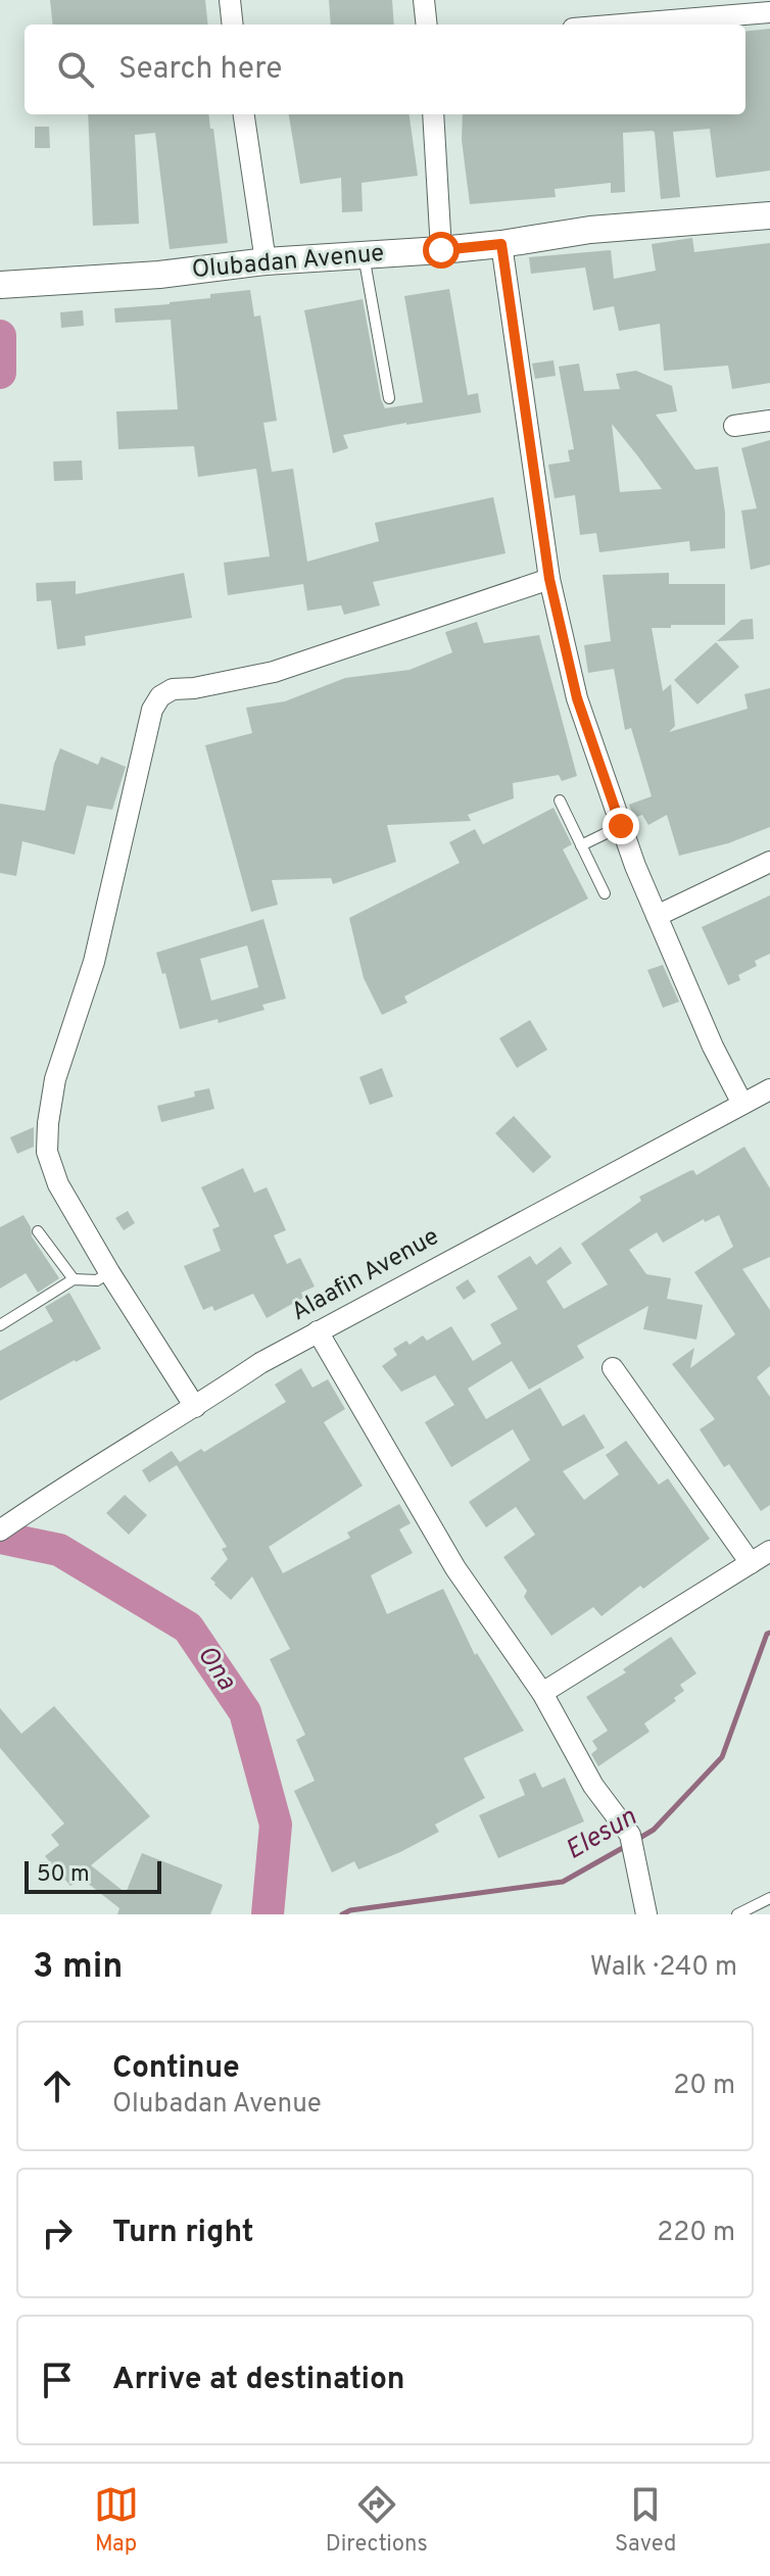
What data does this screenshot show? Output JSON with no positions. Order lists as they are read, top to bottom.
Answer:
{
  "streets": {
    "street": ["Olubadan Avenue", "Alaafin Avenue"]
  },
  "water": ["Ona", "Elesun"],
  "scale_bar": "50 m",
  "page": {
    "search": "Search here",
    "scale": "50 m",
    "heading": ["3 min", "Walk · 240 m"],
    "list": [
      ["Continue", "Olubadan Avenue", "20 m"],
      ["Turn right", "220 m"],
      "Arrive at destination"
    ],
    "nav": ["Map", "Directions", "Saved"]
  }
}
